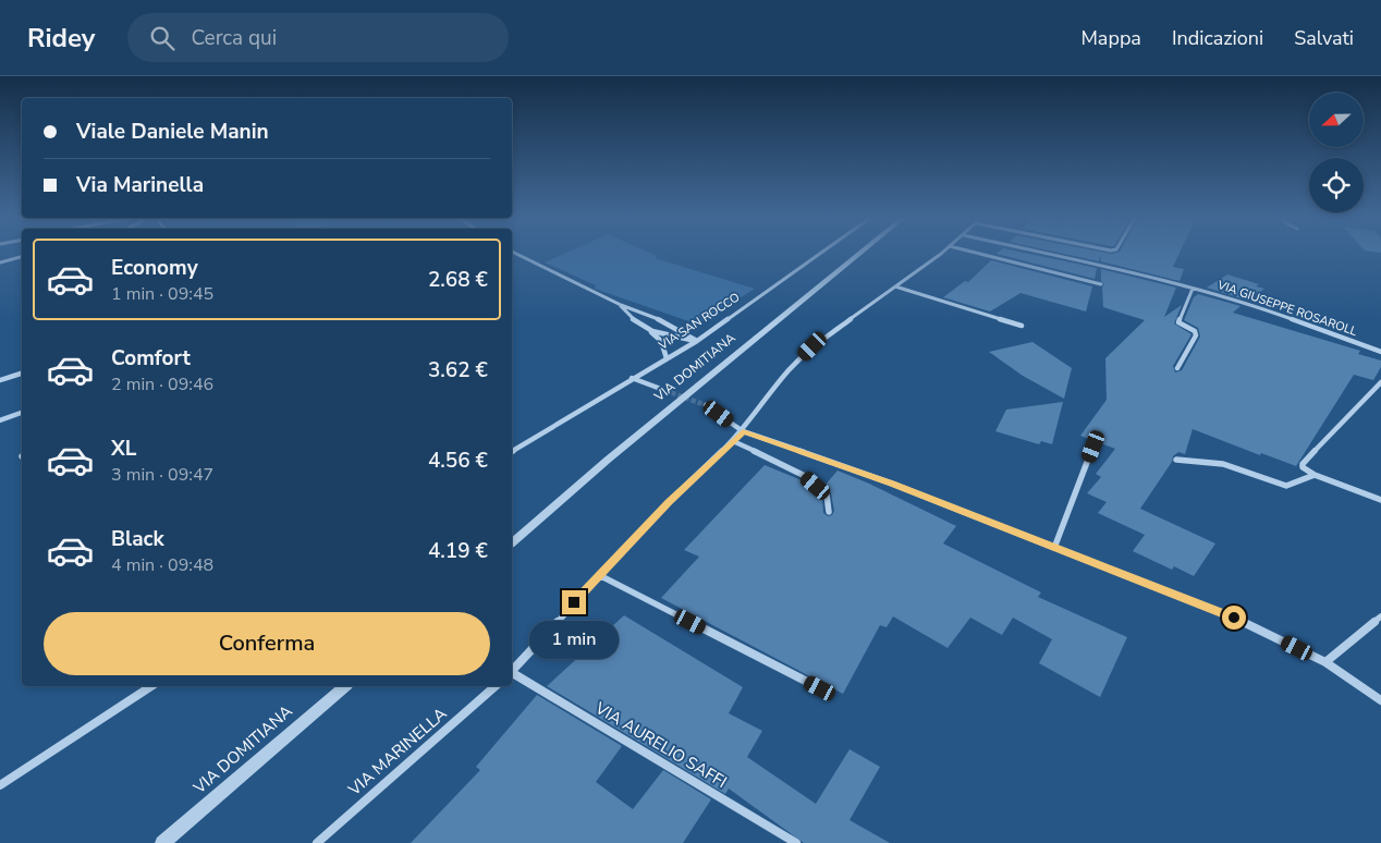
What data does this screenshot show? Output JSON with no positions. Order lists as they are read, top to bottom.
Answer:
{
  "streets": {
    "street": [
      "VIA GIUSEPPE ROSAROLL",
      "VIA SAN ROCCO",
      "VIA DOMITIANA",
      "VIA AURELIO SAFFI",
      "VIA MARINELLA"
    ]
  },
  "north": "left",
  "page": {
    "header": "Ridey",
    "search": "Cerca qui",
    "nav": ["Mappa", "Indicazioni", "Salvati"],
    "banner": ["Viale Daniele Manin", "Via Marinella"],
    "list": [
      {
        "name": "Economy",
        "note": "1 min · 09:45",
        "value": "2.68 €"
      },
      {
        "name": "Comfort",
        "note": "2 min · 09:46",
        "value": "3.62 €"
      },
      {
        "name": "XL",
        "note": "3 min · 09:47",
        "value": "4.56 €"
      },
      {
        "name": "Black",
        "note": "4 min · 09:48",
        "value": "4.19 €"
      }
    ],
    "buttons": "Conferma",
    "bubble": "1 min"
  }
}
